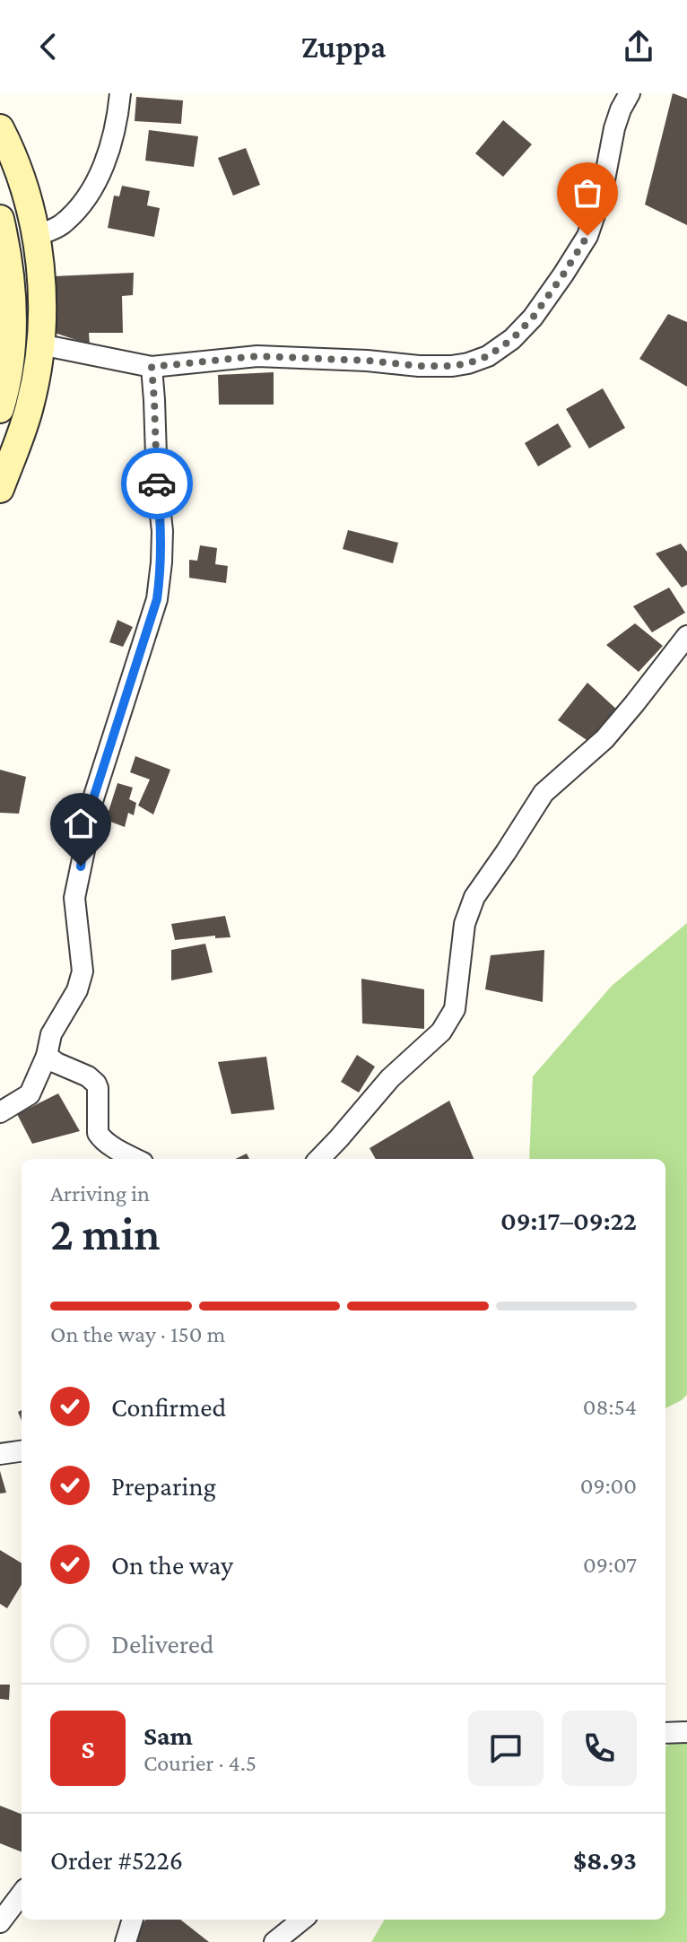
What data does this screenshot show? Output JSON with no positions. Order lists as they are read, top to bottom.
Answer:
{
  "page": {
    "header": "Zuppa",
    "heading": ["2 min", "Arriving in", "09:17–09:22"],
    "panel": [
      "Sam",
      "Courier · 4.5",
      "Order #5226",
      "$8.93"
    ],
    "bar": "On the way · 150 m",
    "list": [
      ["Confirmed", "08:54"],
      ["Preparing", "09:00"],
      ["On the way", "09:07"],
      "Delivered"
    ],
    "round": "S"
  }
}
